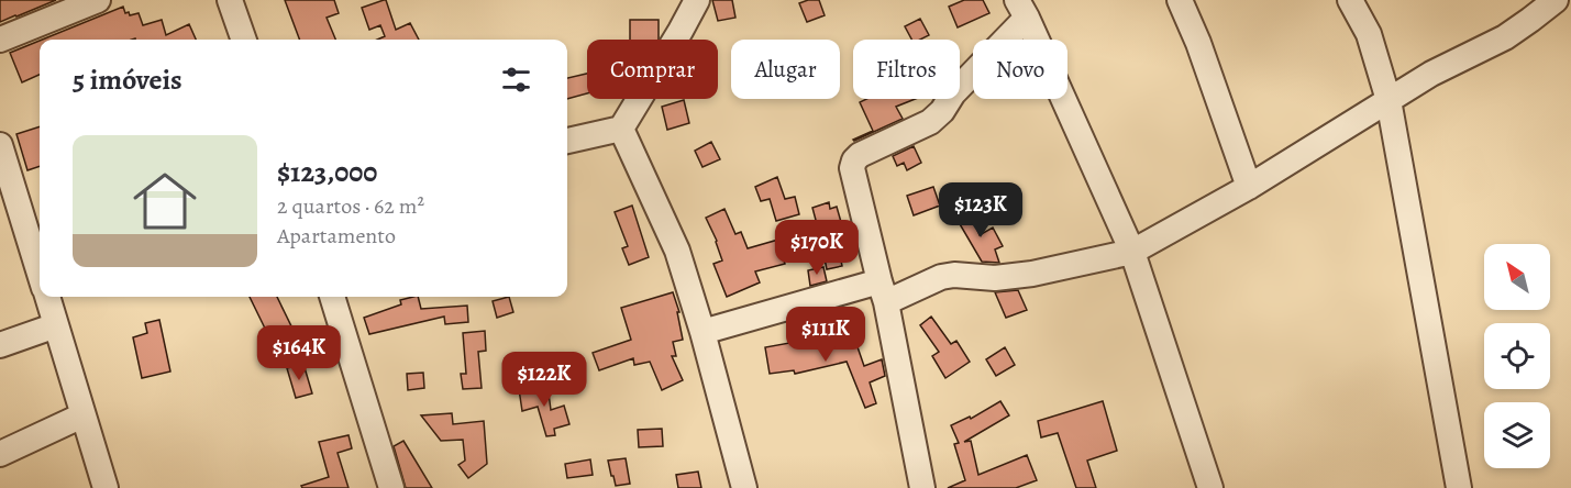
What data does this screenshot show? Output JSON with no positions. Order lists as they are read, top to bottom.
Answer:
{
  "north": "top left",
  "page": {
    "chip": [
      "Comprar",
      "Alugar",
      "Filtros",
      "Novo"
    ],
    "heading": "5 imóveis",
    "list": [
      {
        "name": "$123,000",
        "note": "2 quartos · 62 m² · Apartamento"
      }
    ],
    "price": [
      "$123K",
      "$170K",
      "$111K",
      "$164K",
      "$122K"
    ]
  }
}
